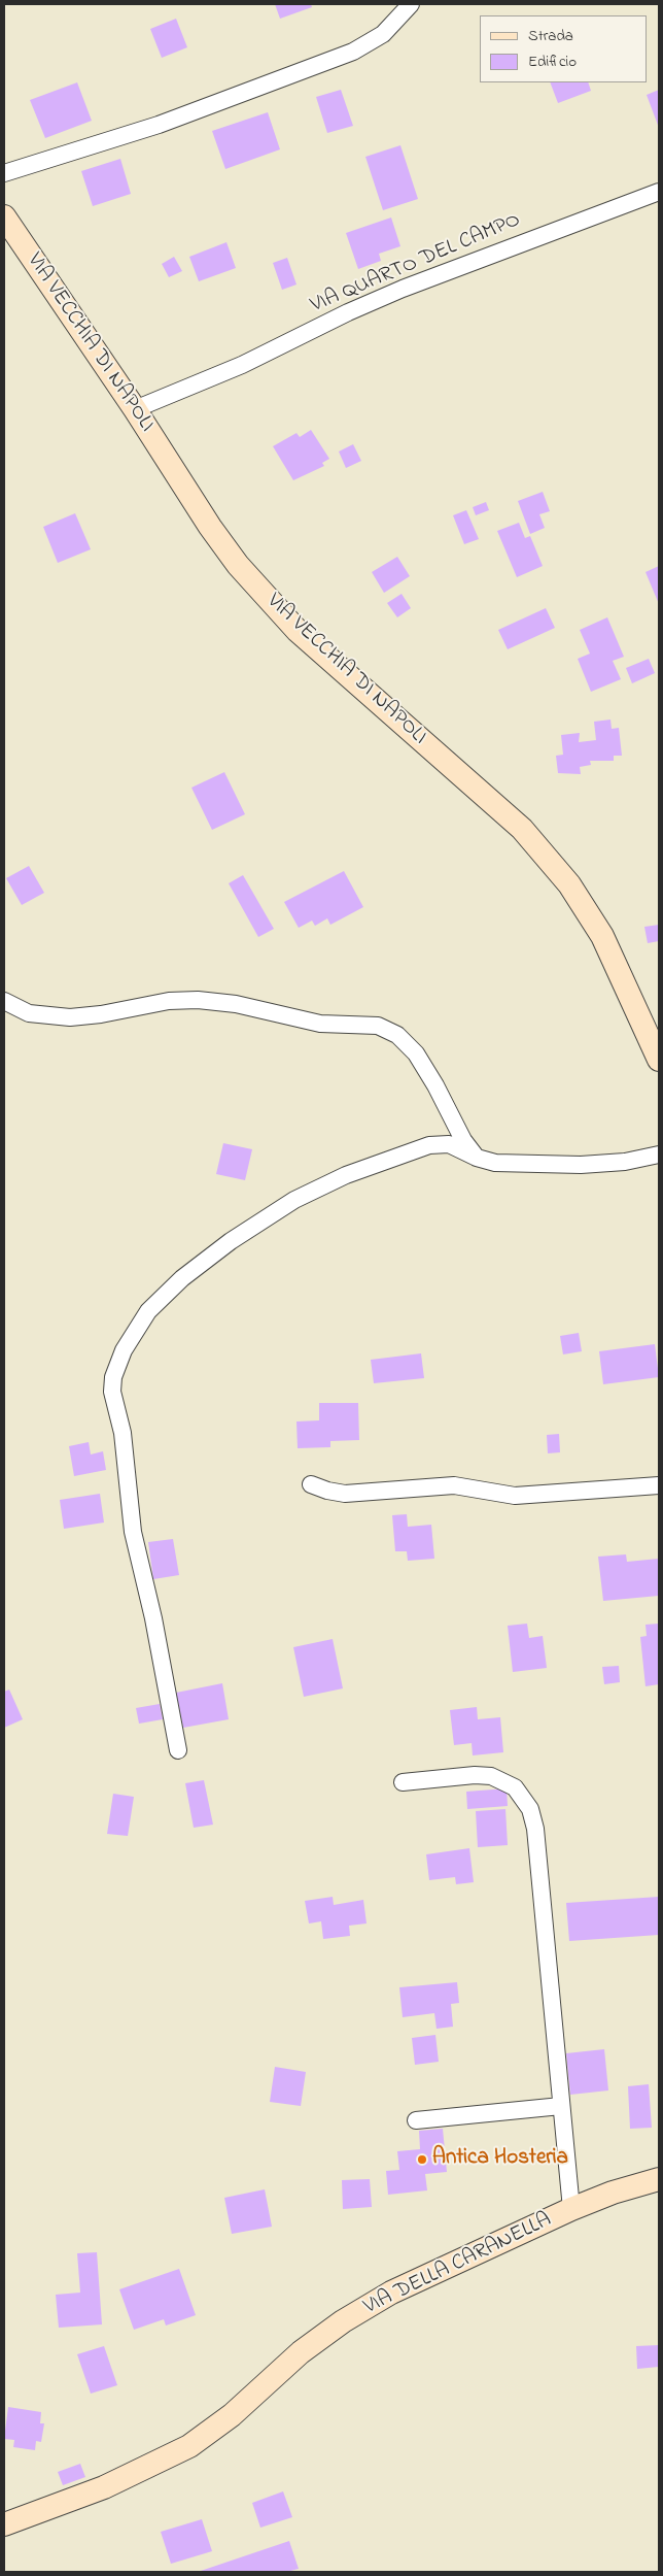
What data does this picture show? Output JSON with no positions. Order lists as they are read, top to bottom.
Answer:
{
  "streets": {
    "street": ["VIA QUARTO DEL CAMPO", "VIA VECCHIA DI NAPOLI", "VIA DELLA CARANELLA"]
  },
  "crossings": [
    ["VIA QUARTO DEL CAMPO", "VIA VECCHIA DI NAPOLI"]
  ],
  "places": ["Antica Hosteria"],
  "legend": ["Strada", "Edificio"]
}
